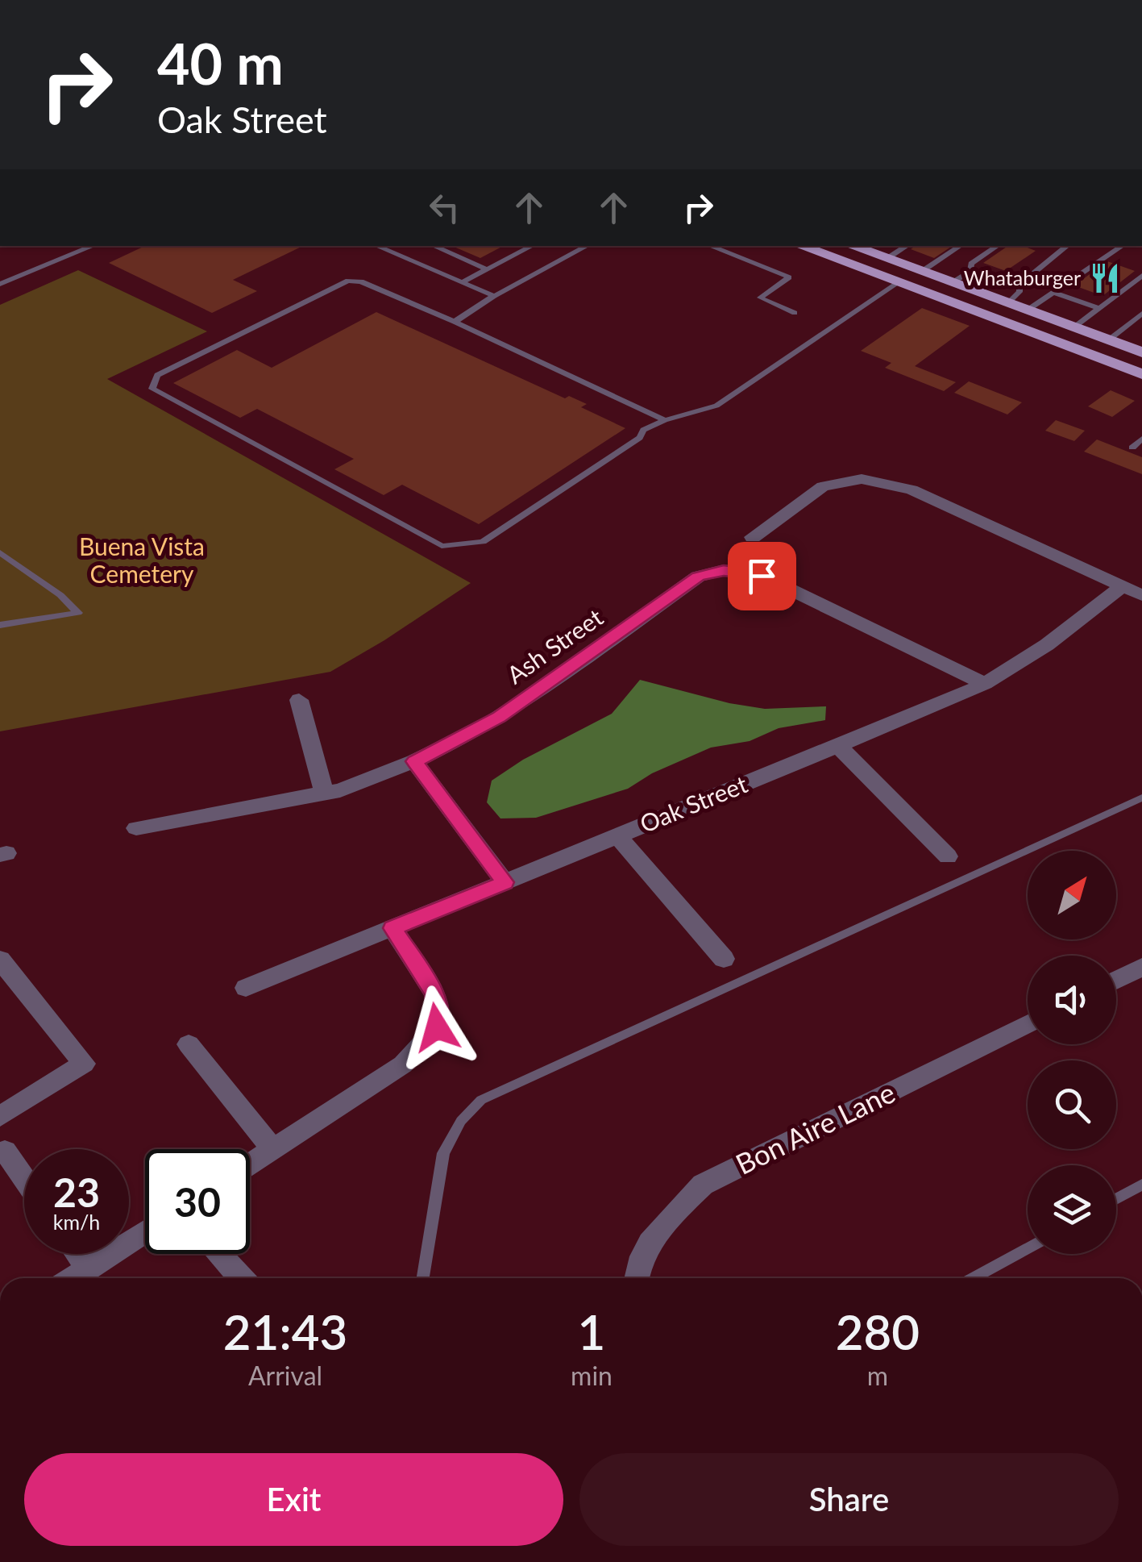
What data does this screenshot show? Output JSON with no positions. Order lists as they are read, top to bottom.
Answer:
{
  "streets": {
    "street": ["Ash Street", "Oak Street", "Bon Aire Lane"]
  },
  "crossings": [
    ["Ash Street", "Oak Street"]
  ],
  "parks": ["Buena Vista Cemetery"],
  "places": {
    "restaurant": ["Whataburger"]
  },
  "north": "top right",
  "page": {
    "turn": ["40 m", "Oak Street"],
    "speed": "23 km/h",
    "limit": "30",
    "eta": [
      "21:43",
      "Arrival",
      "1",
      "min",
      "280",
      "m"
    ],
    "buttons": ["Exit", "Share"]
  }
}
